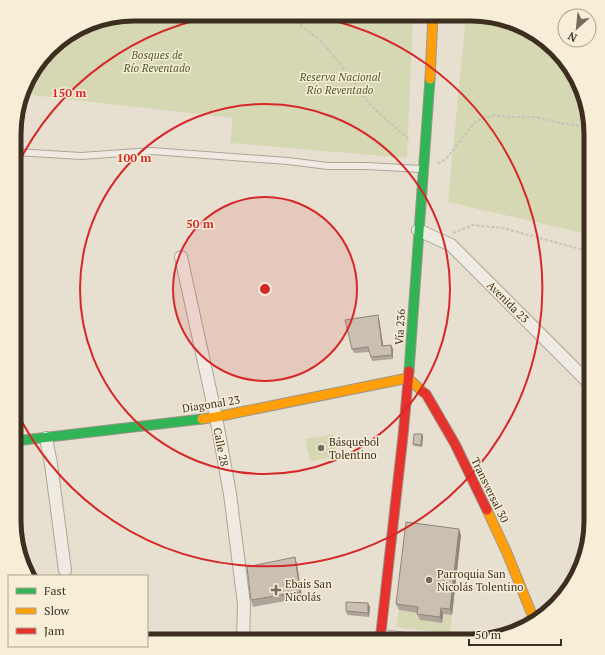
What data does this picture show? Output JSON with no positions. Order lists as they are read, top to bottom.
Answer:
{
  "streets": {
    "street": [
      "Avenida 23",
      "Vía 236",
      "Diagonal 23",
      "Calle 28",
      "Transversal 30"
    ]
  },
  "crossings": [
    ["Avenida 23", "Vía 236"],
    ["Vía 236", "Diagonal 23"],
    ["Vía 236", "Transversal 30"],
    ["Diagonal 23", "Calle 28"],
    ["Diagonal 23", "Transversal 30"]
  ],
  "parks": ["Bosques de Río Reventado", "Reserva Nacional Río Reventado"],
  "places": {
    "other": ["Básquebol Tolentino", "Parroquia San Nicolás Tolentino"],
    "health": ["Ebais San Nicolás"]
  },
  "legend": ["Fast", "Slow", "Jam"],
  "scale_bar": "50 m",
  "north": "bottom left",
  "rings": ["150 m", "100 m", "50 m"]
}
